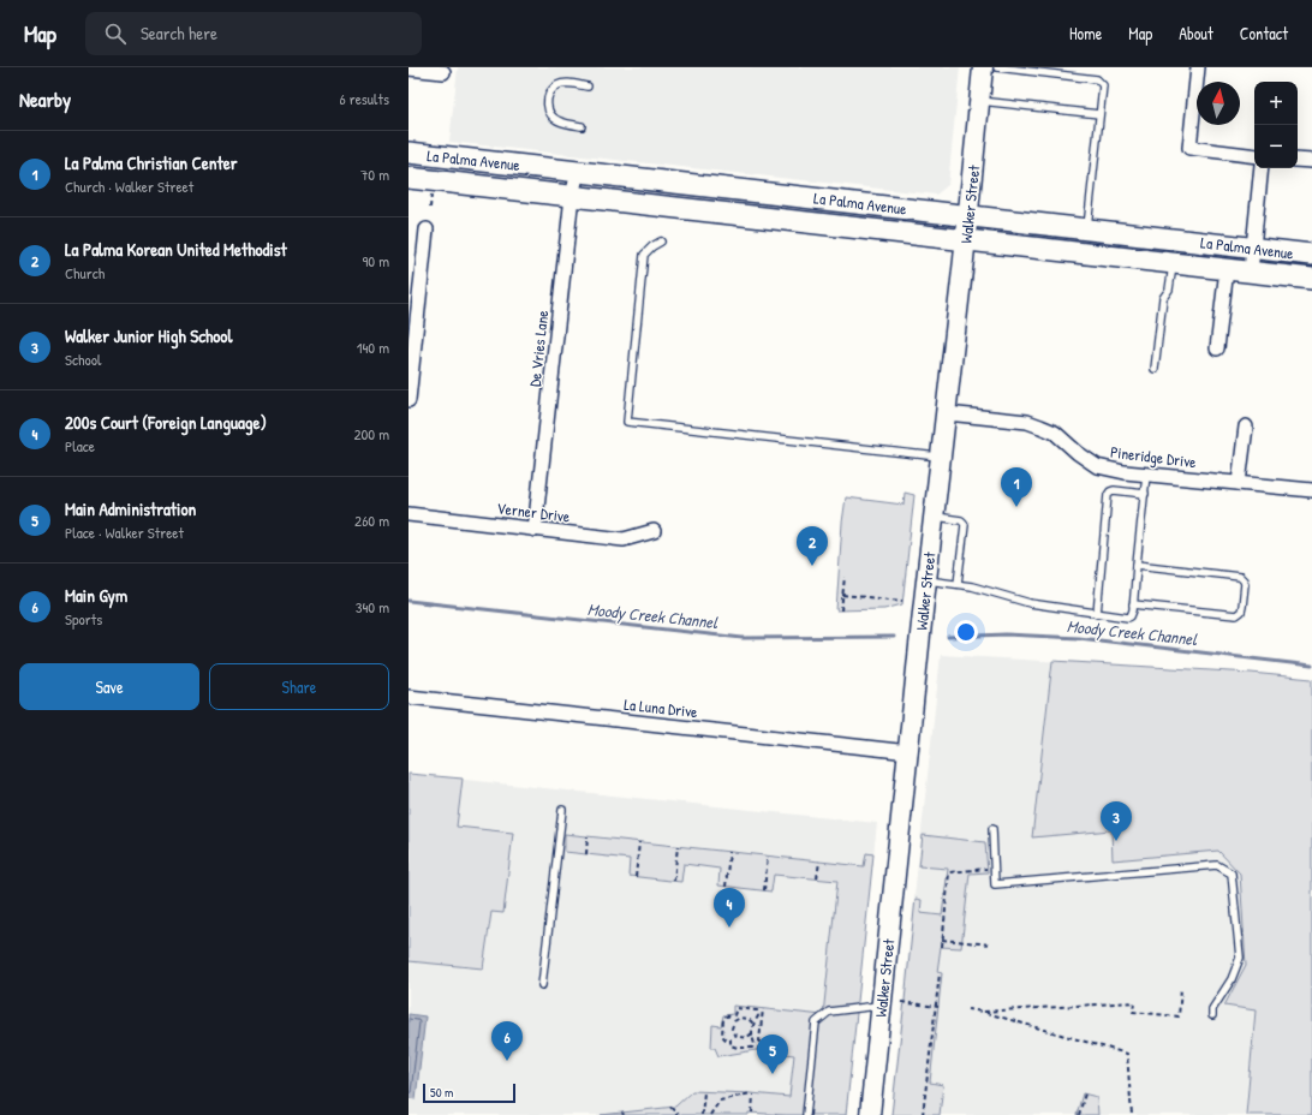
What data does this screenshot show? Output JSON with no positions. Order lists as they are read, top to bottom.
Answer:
{
  "streets": {
    "main road": ["La Palma Avenue", "Walker Street"],
    "street": [
      "De Vries Lane",
      "Pineridge Drive",
      "Verner Drive",
      "La Luna Drive"
    ]
  },
  "crossings": [
    ["La Palma Avenue", "Walker Street"],
    ["La Palma Avenue", "De Vries Lane"],
    ["Walker Street", "Pineridge Drive"],
    ["Walker Street", "La Luna Drive"],
    ["De Vries Lane", "Verner Drive"]
  ],
  "water": ["Moody Creek Channel"],
  "scale_bar": "50 m",
  "north": "top",
  "page": {
    "header": "Map",
    "search": "Search here",
    "nav": [
      "Home",
      "Map",
      "About",
      "Contact"
    ],
    "heading": ["Nearby", "6 results"],
    "map_buttons": ["+", "−"],
    "list": [
      {
        "mark": "1",
        "name": "La Palma Christian Center",
        "note": "Church · Walker Street",
        "value": "70 m"
      },
      {
        "mark": "2",
        "name": "La Palma Korean United Methodist",
        "note": "Church",
        "value": "90 m"
      },
      {
        "mark": "3",
        "name": "Walker Junior High School",
        "note": "School",
        "value": "140 m"
      },
      {
        "mark": "4",
        "name": "200s Court (Foreign Language)",
        "note": "Place",
        "value": "200 m"
      },
      {
        "mark": "5",
        "name": "Main Administration",
        "note": "Place · Walker Street",
        "value": "260 m"
      },
      {
        "mark": "6",
        "name": "Main Gym",
        "note": "Sports",
        "value": "340 m"
      }
    ],
    "pins": [
      "1",
      "2",
      "3",
      "4",
      "6",
      "5"
    ],
    "buttons": ["Save", "Share"],
    "scale": "50 m"
  }
}
